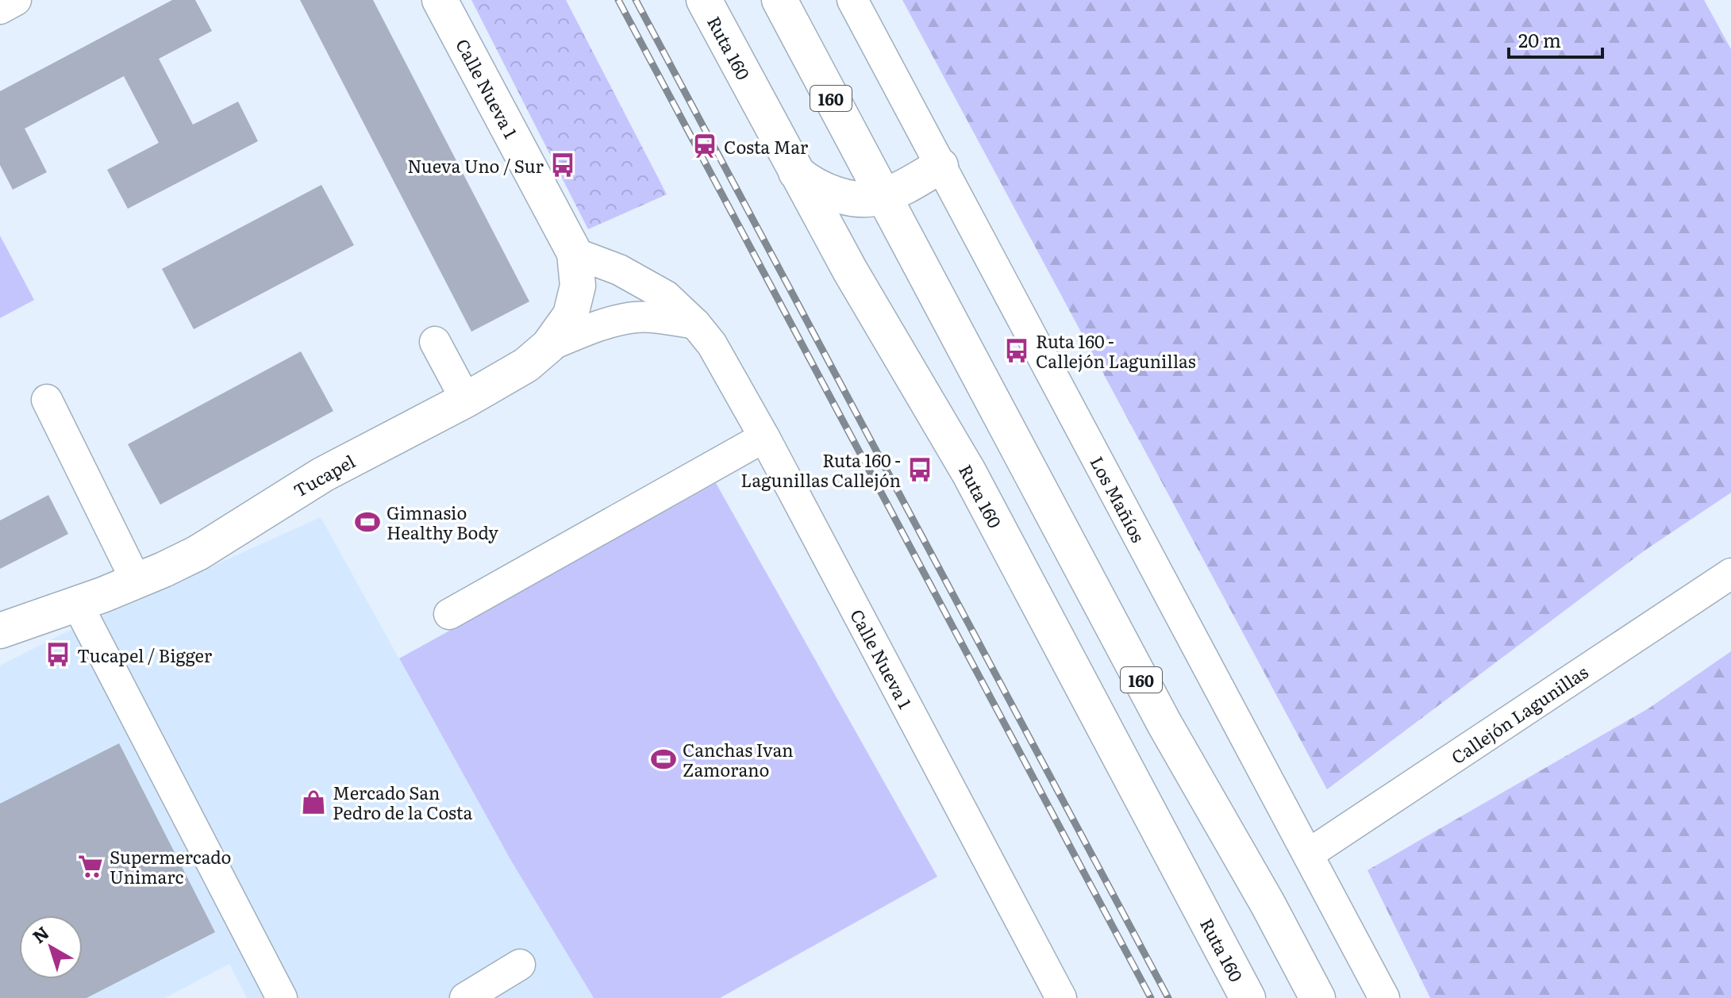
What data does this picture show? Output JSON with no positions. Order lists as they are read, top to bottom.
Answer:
{
  "streets": {
    "main road": [
      "Ruta 160",
      "Calle Nueva 1",
      "160",
      "Tucapel"
    ],
    "street": ["Los Mañíos", "Callejón Lagunillas"]
  },
  "crossings": [
    ["Calle Nueva 1", "Tucapel"],
    ["Los Mañíos", "Callejón Lagunillas"]
  ],
  "places": {
    "station": ["Costa Mar"],
    "bus stop": [
      "Nueva Uno / Sur",
      "Ruta 160 - Callejón Lagunillas",
      "Ruta 160 - Lagunillas Callejón",
      "Tucapel / Bigger"
    ],
    "sports": ["Gimnasio Healthy Body", "Canchas Ivan Zamorano"],
    "shop": ["Mercado San Pedro de la Costa"],
    "supermarket": ["Supermercado Unimarc"]
  },
  "scale_bar": "20 m",
  "north": "top left"
}
